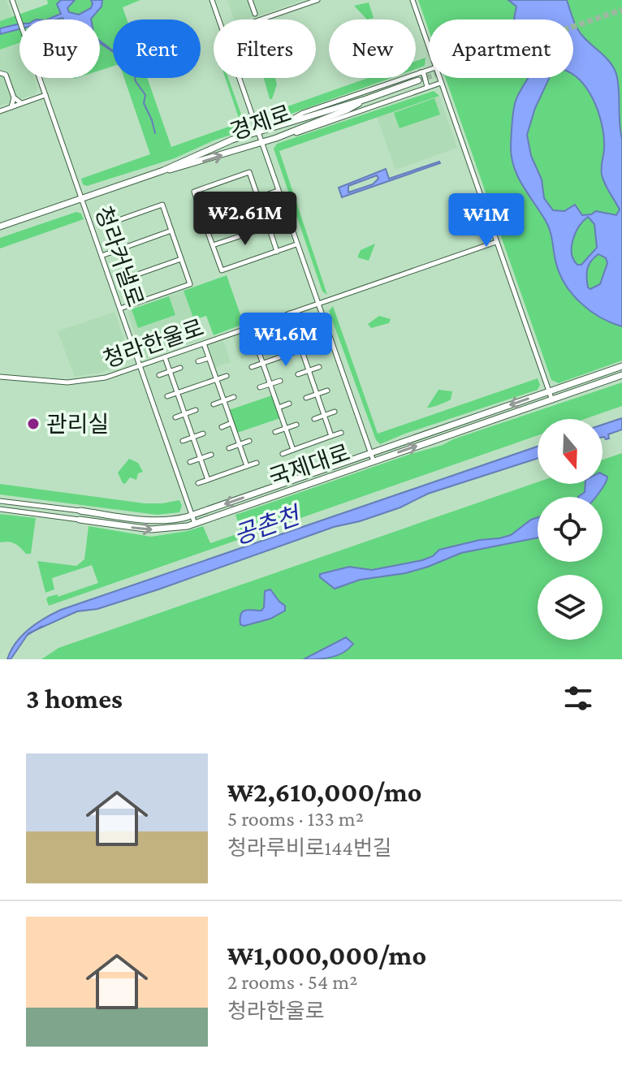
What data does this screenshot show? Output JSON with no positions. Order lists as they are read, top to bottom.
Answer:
{
  "streets": {
    "main road": ["경제로", "국제대로"],
    "street": ["청라커낼로", "청라한울로"]
  },
  "crossings": [
    ["경제로", "청라커낼로"],
    ["청라커낼로", "청라한울로"],
    ["청라커낼로", "국제대로"]
  ],
  "water": ["공촌천"],
  "places": ["관리실"],
  "north": "bottom",
  "page": {
    "chip": [
      "Buy",
      "Rent",
      "Filters",
      "New",
      "Apartment"
    ],
    "price": ["₩2.61M", "₩1M", "₩1.6M"],
    "heading": "3 homes",
    "list": [
      {
        "name": "₩2,610,000/mo",
        "note": "5 rooms · 133 m² · 청라루비로144번길"
      },
      {
        "name": "₩1,000,000/mo",
        "note": "2 rooms · 54 m² · 청라한울로"
      }
    ]
  }
}
